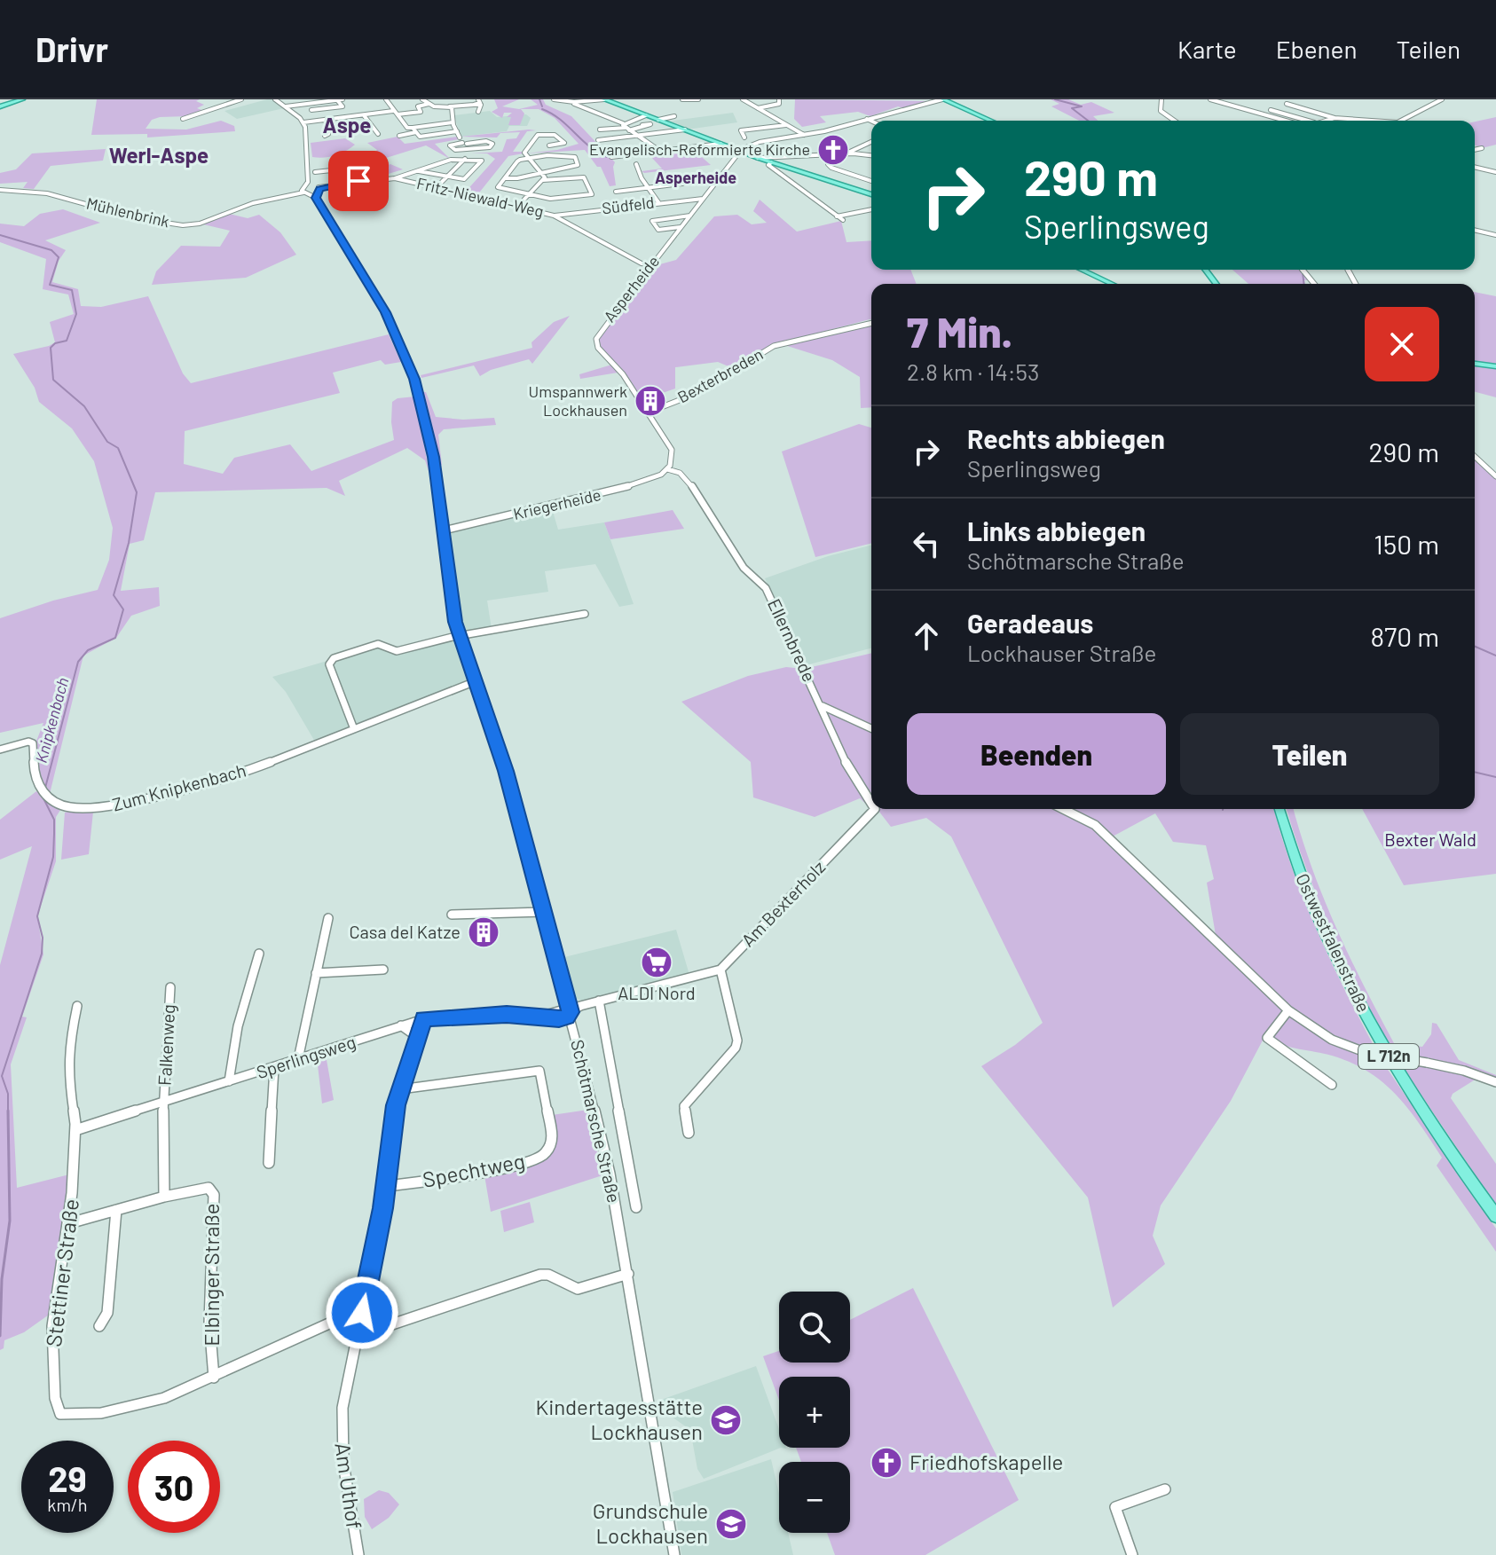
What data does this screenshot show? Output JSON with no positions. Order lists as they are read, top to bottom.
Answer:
{
  "streets": {
    "main road": ["Ostwestfalenstraße", "L 712n"],
    "street": [
      "Fritz-Niewald-Weg",
      "Südfeld",
      "Mühlenbrink",
      "Asperheide",
      "Bexterbreden",
      "Kriegerheide",
      "Ellernbrede",
      "Zum Knipkenbach",
      "Am Bexterholz",
      "Falkenweg",
      "Sperlingsweg",
      "Schötmarsche Straße",
      "Spechtweg",
      "Stettiner Straße",
      "Elbinger Straße",
      "Am Uthof"
    ]
  },
  "crossings": [
    ["Fritz-Niewald-Weg", "Südfeld"],
    ["Fritz-Niewald-Weg", "Mühlenbrink"],
    ["Fritz-Niewald-Weg", "Asperheide"],
    ["Fritz-Niewald-Weg", "Schötmarsche Straße"],
    ["Südfeld", "Asperheide"],
    ["Mühlenbrink", "Schötmarsche Straße"],
    ["Asperheide", "Bexterbreden"],
    ["Asperheide", "Kriegerheide"],
    ["Asperheide", "Ellernbrede"],
    ["Kriegerheide", "Ellernbrede"],
    ["Kriegerheide", "Schötmarsche Straße"],
    ["Ellernbrede", "Am Bexterholz"],
    ["Zum Knipkenbach", "Schötmarsche Straße"],
    ["Falkenweg", "Sperlingsweg"],
    ["Falkenweg", "Elbinger Straße"],
    ["Sperlingsweg", "Schötmarsche Straße"],
    ["Sperlingsweg", "Stettiner Straße"],
    ["Sperlingsweg", "Am Uthof"],
    ["Spechtweg", "Am Uthof"],
    ["Stettiner Straße", "Elbinger Straße"]
  ],
  "districts": ["Aspe", "Werl-Aspe", "Asperheide"],
  "water": ["Knipkenbach"],
  "parks": ["Bexter Wald"],
  "places": {
    "church": ["Evangelisch-Reformierte Kirche", "Friedhofskapelle"],
    "building": ["Umspannwerk Lockhausen", "Casa del Katze"],
    "supermarket": ["ALDI Nord"],
    "school or university": ["Kindertagesstätte Lockhausen", "Grundschule Lockhausen"]
  },
  "page": {
    "header": "Drivr",
    "nav": ["Karte", "Ebenen", "Teilen"],
    "turn": ["290 m", "Sperlingsweg"],
    "heading": ["7 Min.", "2.8 km · 14:53"],
    "list": [
      {
        "name": "Rechts abbiegen",
        "note": "Sperlingsweg",
        "value": "290 m"
      },
      {
        "name": "Links abbiegen",
        "note": "Schötmarsche Straße",
        "value": "150 m"
      },
      {
        "name": "Geradeaus",
        "note": "Lockhauser Straße",
        "value": "870 m"
      }
    ],
    "buttons": ["Beenden", "Teilen"],
    "map_buttons": ["+", "−"],
    "speed": "29 km/h",
    "limit": "30"
  }
}
